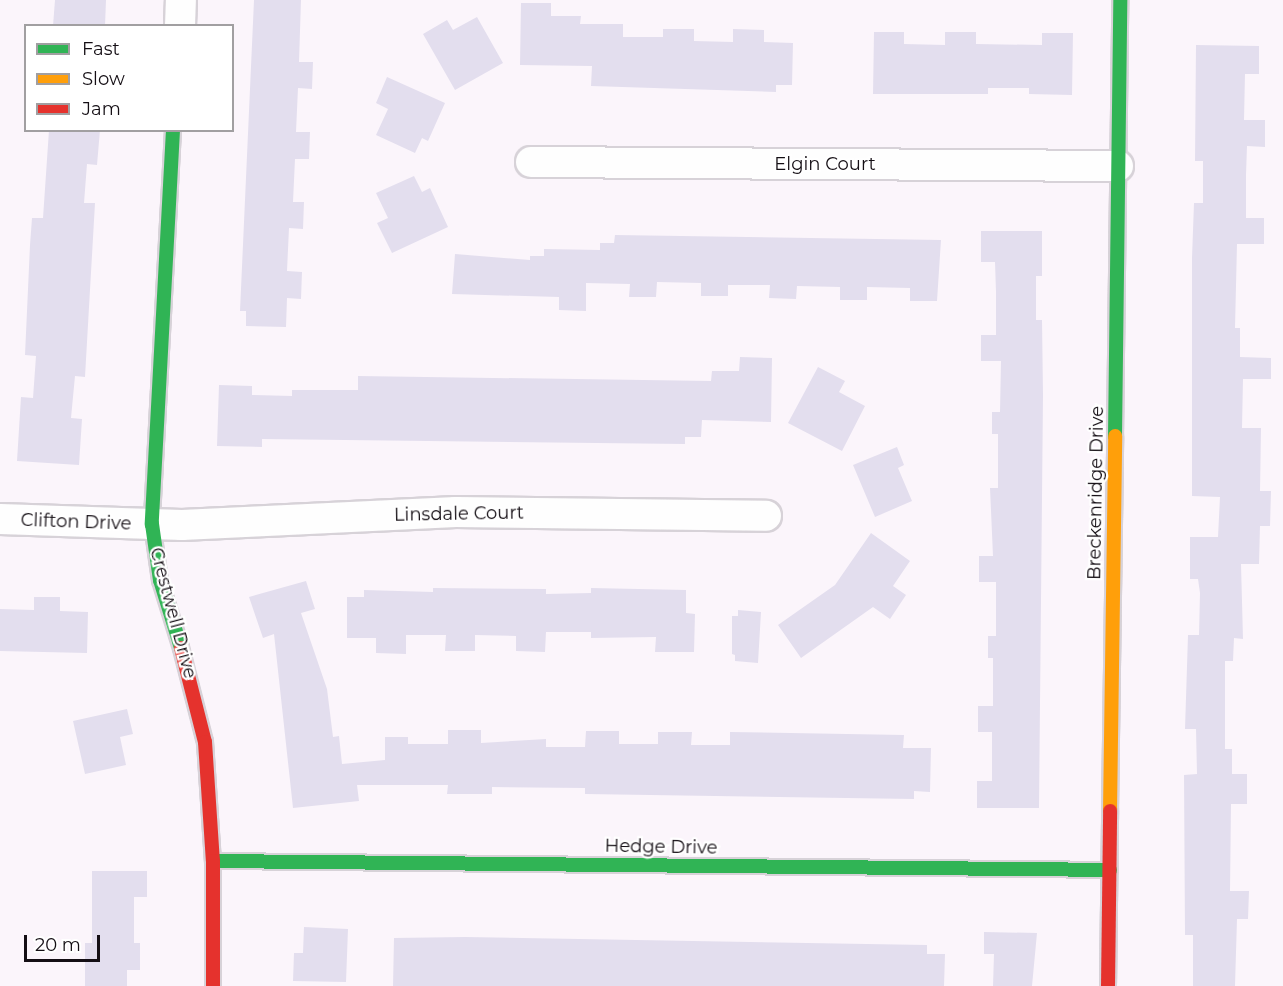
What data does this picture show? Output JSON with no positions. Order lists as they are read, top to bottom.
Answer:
{
  "streets": {
    "street": [
      "Elgin Court",
      "Breckenridge Drive",
      "Linsdale Court",
      "Clifton Drive",
      "Crestwell Drive",
      "Hedge Drive"
    ]
  },
  "crossings": [
    ["Elgin Court", "Breckenridge Drive"],
    ["Breckenridge Drive", "Hedge Drive"],
    ["Linsdale Court", "Clifton Drive"],
    ["Linsdale Court", "Crestwell Drive"],
    ["Clifton Drive", "Crestwell Drive"],
    ["Crestwell Drive", "Hedge Drive"]
  ],
  "legend": ["Fast", "Slow", "Jam"],
  "scale_bar": "20 m"
}
